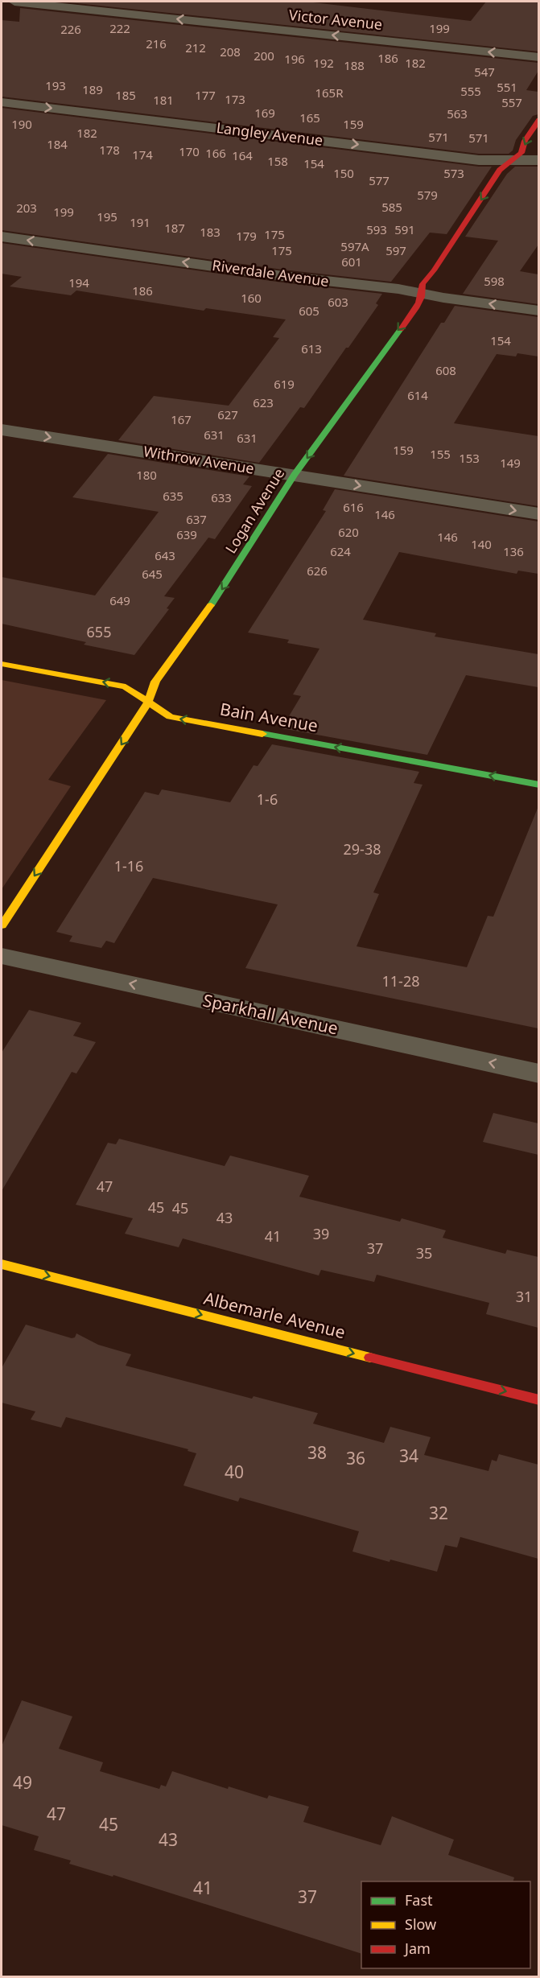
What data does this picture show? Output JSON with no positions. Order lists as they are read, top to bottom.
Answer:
{
  "streets": {
    "street": [
      "Victor Avenue",
      "Langley Avenue",
      "Riverdale Avenue",
      "Withrow Avenue",
      "Logan Avenue",
      "Bain Avenue",
      "Sparkhall Avenue",
      "Albemarle Avenue"
    ]
  },
  "crossings": [
    ["Langley Avenue", "Logan Avenue"],
    ["Riverdale Avenue", "Logan Avenue"],
    ["Withrow Avenue", "Logan Avenue"],
    ["Logan Avenue", "Bain Avenue"]
  ],
  "one_way": [
    "Victor Avenue",
    "Langley Avenue",
    "Riverdale Avenue",
    "Withrow Avenue",
    "Logan Avenue",
    "Bain Avenue",
    "Sparkhall Avenue",
    "Albemarle Avenue"
  ],
  "house_numbers": [
    "222",
    "199",
    "226",
    "216",
    "212",
    "208",
    "200",
    "186",
    "196",
    "192",
    "182",
    "188",
    "547",
    "193",
    "551",
    "189",
    "555",
    "165R",
    "185",
    "177",
    "173",
    "181",
    "557",
    "169",
    "563",
    "165",
    "190",
    "159",
    "182",
    "571",
    "571",
    "184",
    "178",
    "170",
    "166",
    "174",
    "164",
    "158",
    "154",
    "150",
    "573",
    "577",
    "579",
    "585",
    "203",
    "199",
    "195",
    "191",
    "187",
    "593",
    "591",
    "183",
    "175",
    "179",
    "597A",
    "175",
    "597",
    "601",
    "598",
    "194",
    "186",
    "160",
    "603",
    "605",
    "154",
    "613",
    "608",
    "619",
    "614",
    "623",
    "627",
    "167",
    "631",
    "631",
    "159",
    "155",
    "153",
    "149",
    "180",
    "635",
    "633",
    "616",
    "146",
    "637",
    "620",
    "639",
    "146",
    "140",
    "624",
    "136",
    "643",
    "626",
    "645",
    "649",
    "655",
    "1-6",
    "29-38",
    "1-16",
    "11-28",
    "47",
    "45",
    "45",
    "43",
    "39",
    "41",
    "37",
    "35",
    "31",
    "38",
    "34",
    "36",
    "40",
    "32",
    "49",
    "47",
    "45",
    "43",
    "41",
    "37"
  ],
  "legend": ["Fast", "Slow", "Jam"]
}
